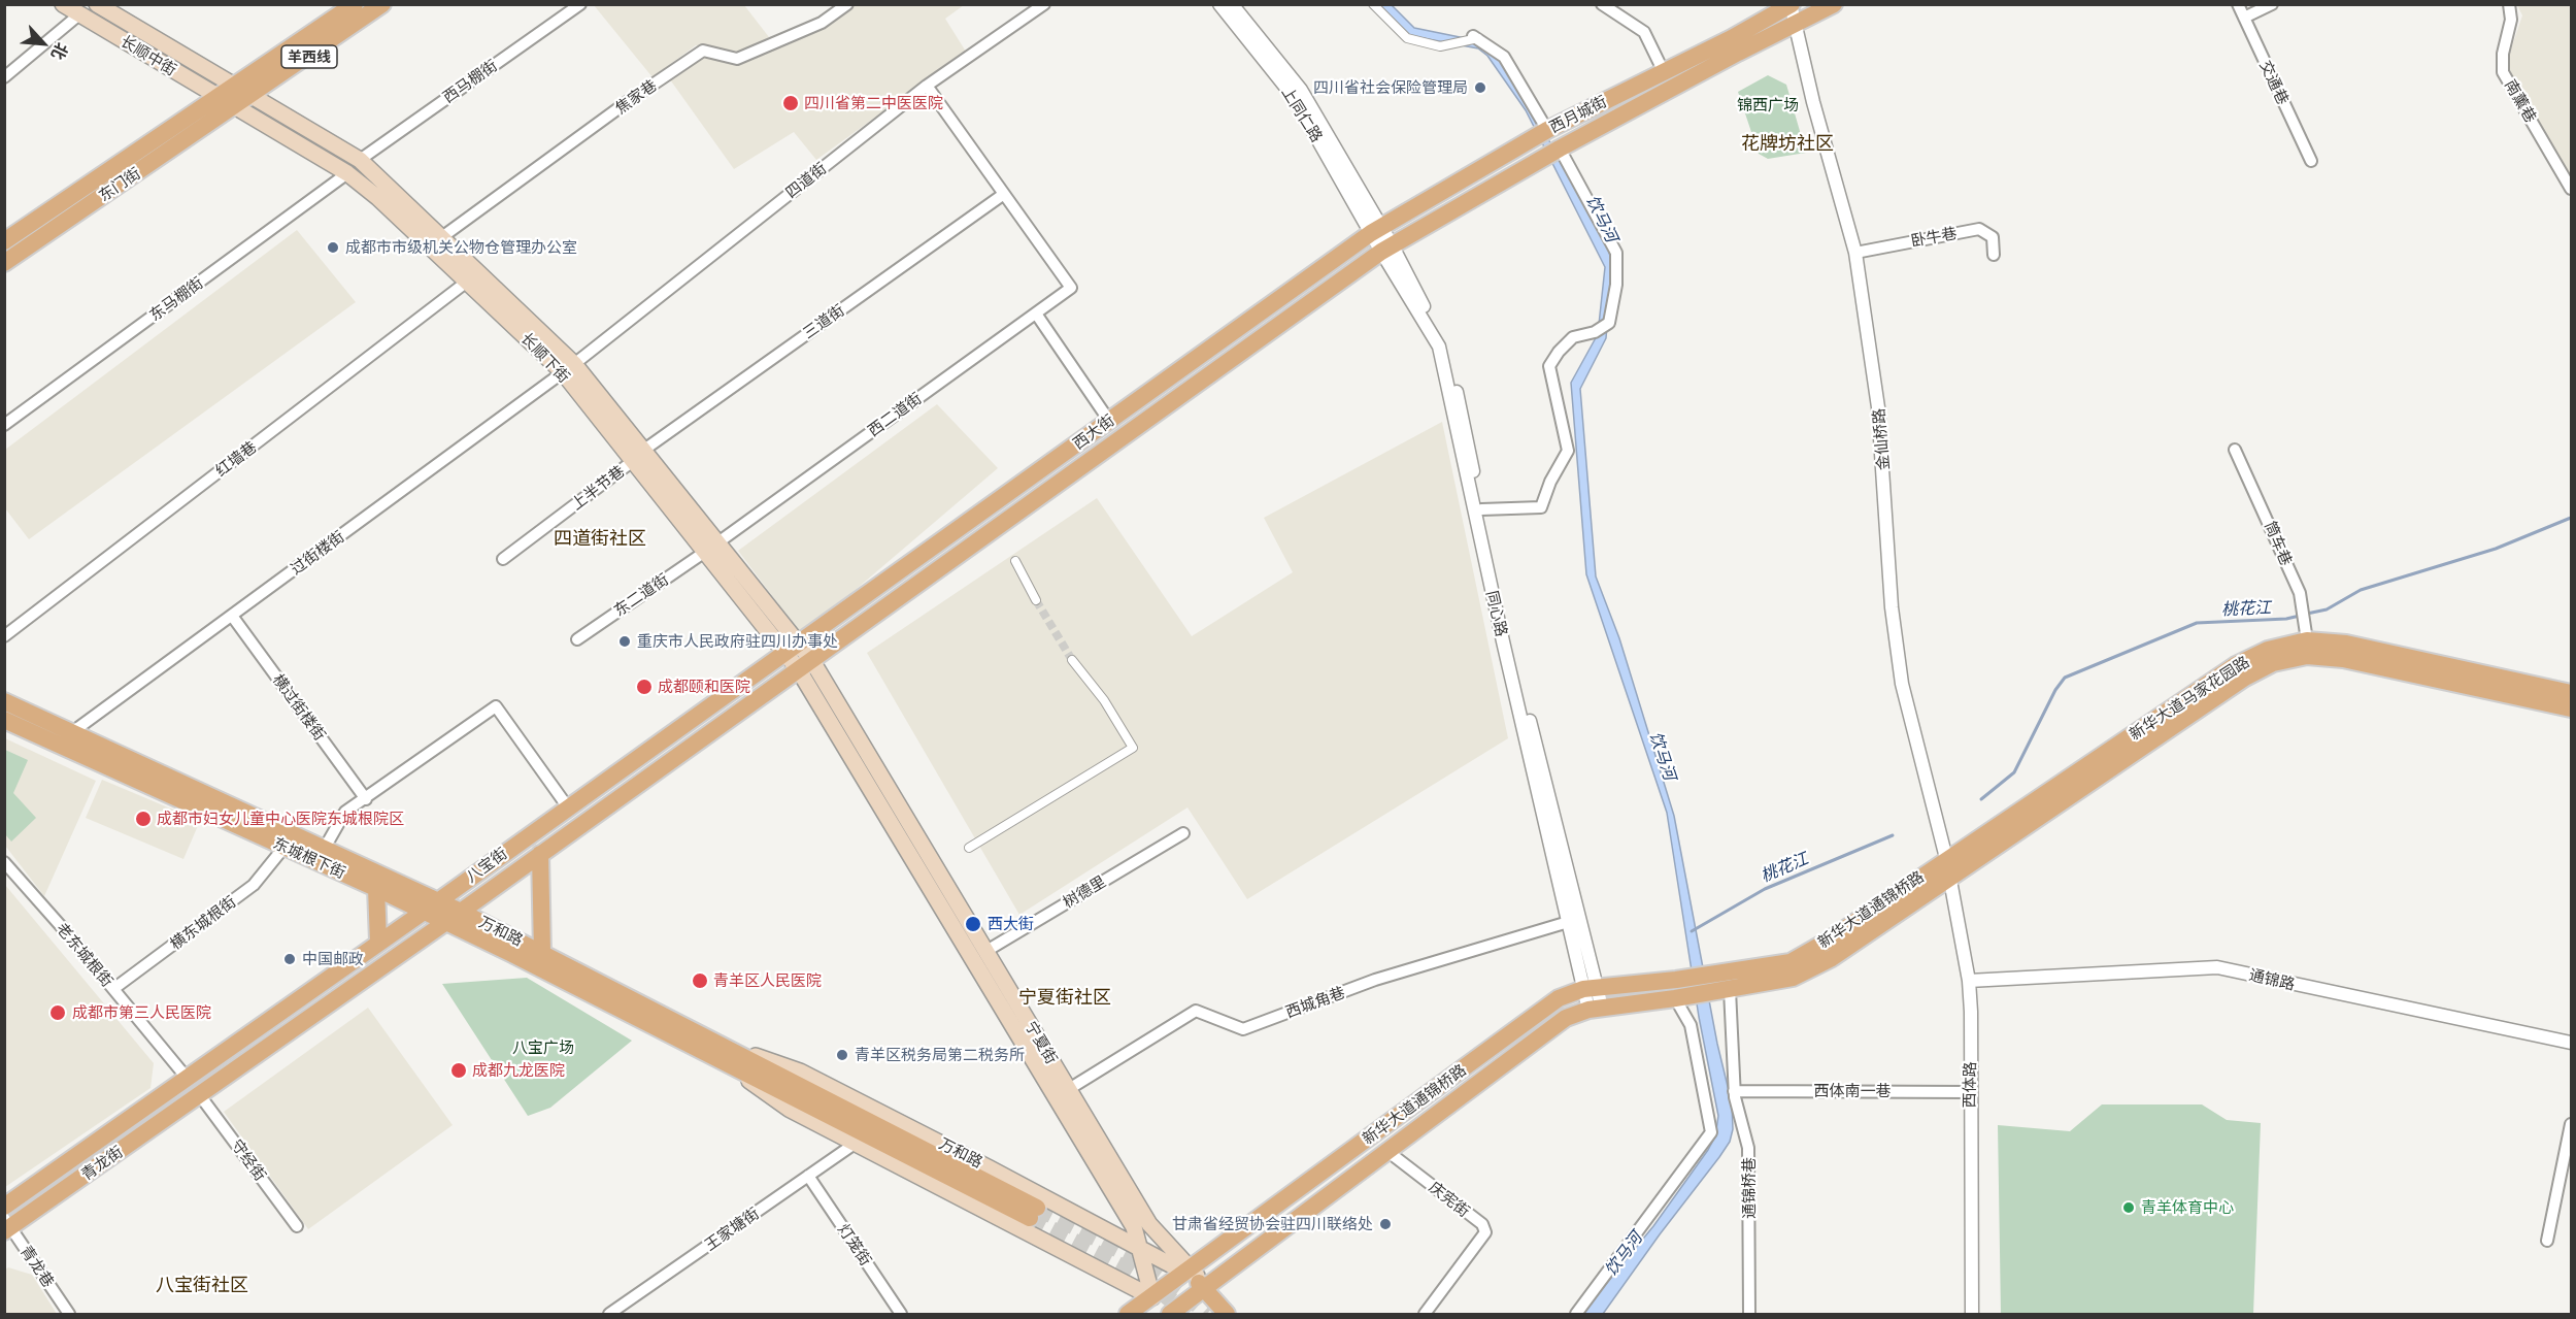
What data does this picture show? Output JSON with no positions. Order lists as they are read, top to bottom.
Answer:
{
  "streets": {
    "main road": [
      "长顺中街",
      "羊西线",
      "西月城街",
      "东门街",
      "长顺下街",
      "西大街",
      "新华大道马家花园路",
      "东城根下街",
      "八宝街",
      "新华大道通锦桥路",
      "万和路",
      "宁夏街",
      "青龙街"
    ],
    "street": [
      "西马棚街",
      "交通巷",
      "焦家巷",
      "南薰巷",
      "上同仁路",
      "四道街",
      "卧牛巷",
      "东马棚街",
      "三道街",
      "西二道街",
      "金仙桥路",
      "红墙巷",
      "上半节巷",
      "筒车巷",
      "过街楼街",
      "东二道街",
      "同心路",
      "横过街楼街",
      "树德里",
      "横东城根街",
      "老东城根街",
      "通锦路",
      "西城角巷",
      "西体路",
      "西体南一巷",
      "守经街",
      "通锦桥巷",
      "庆宪街",
      "王家塘街",
      "灯笼街",
      "青龙巷"
    ]
  },
  "crossings": [
    ["长顺中街", "羊西线"],
    ["长顺中街", "东门街"],
    ["长顺中街", "长顺下街"],
    ["羊西线", "东门街"],
    ["羊西线", "长顺下街"],
    ["西马棚街", "长顺下街"],
    ["焦家巷", "长顺下街"],
    ["上同仁路", "西月城街"],
    ["上同仁路", "西大街"],
    ["上同仁路", "同心路"],
    ["西月城街", "西大街"],
    ["西月城街", "金仙桥路"],
    ["西月城街", "同心路"],
    ["四道街", "长顺下街"],
    ["四道街", "过街楼街"],
    ["东门街", "长顺下街"],
    ["卧牛巷", "金仙桥路"],
    ["东马棚街", "长顺下街"],
    ["三道街", "长顺下街"],
    ["三道街", "西二道街"],
    ["三道街", "上半节巷"],
    ["长顺下街", "西二道街"],
    ["长顺下街", "西大街"],
    ["长顺下街", "红墙巷"],
    ["长顺下街", "上半节巷"],
    ["长顺下街", "过街楼街"],
    ["长顺下街", "东二道街"],
    ["长顺下街", "八宝街"],
    ["长顺下街", "宁夏街"],
    ["西大街", "同心路"],
    ["西大街", "八宝街"],
    ["西大街", "宁夏街"],
    ["金仙桥路", "新华大道马家花园路"],
    ["金仙桥路", "新华大道通锦桥路"],
    ["金仙桥路", "西体路"],
    ["筒车巷", "新华大道马家花园路"],
    ["过街楼街", "横过街楼街"],
    ["过街楼街", "东城根下街"],
    ["同心路", "西城角巷"],
    ["新华大道马家花园路", "新华大道通锦桥路"],
    ["新华大道马家花园路", "西体路"],
    ["东城根下街", "八宝街"],
    ["东城根下街", "横东城根街"],
    ["东城根下街", "万和路"],
    ["八宝街", "万和路"],
    ["八宝街", "老东城根街"],
    ["八宝街", "宁夏街"],
    ["八宝街", "守经街"],
    ["八宝街", "青龙街"],
    ["树德里", "宁夏街"],
    ["新华大道通锦桥路", "万和路"],
    ["新华大道通锦桥路", "宁夏街"],
    ["新华大道通锦桥路", "西体路"],
    ["新华大道通锦桥路", "通锦桥巷"],
    ["新华大道通锦桥路", "庆宪街"],
    ["横东城根街", "老东城根街"],
    ["万和路", "宁夏街"],
    ["万和路", "王家塘街"],
    ["老东城根街", "青龙街"],
    ["通锦路", "西体路"],
    ["西城角巷", "宁夏街"],
    ["西体路", "西体南一巷"],
    ["西体南一巷", "通锦桥巷"],
    ["守经街", "青龙街"],
    ["青龙街", "青龙巷"],
    ["王家塘街", "灯笼街"]
  ],
  "districts": [
    "花牌坊社区",
    "四道街社区",
    "宁夏街社区",
    "八宝街社区"
  ],
  "water": ["饮马河", "桃花江"],
  "parks": ["锦西广场", "八宝广场"],
  "places": [
    "四川省社会保险管理局",
    "四川省第二中医医院",
    "成都市市级机关公物仓管理办公室",
    "重庆市人民政府驻四川办事处",
    "成都颐和医院",
    "成都市妇女儿童中心医院东城根院区",
    "西大街",
    "中国邮政",
    "青羊区人民医院",
    "成都市第三人民医院",
    "青羊区税务局第二税务所",
    "成都九龙医院",
    "青羊体育中心",
    "甘肃省经贸协会驻四川联络处"
  ],
  "north": "bottom right"
}
